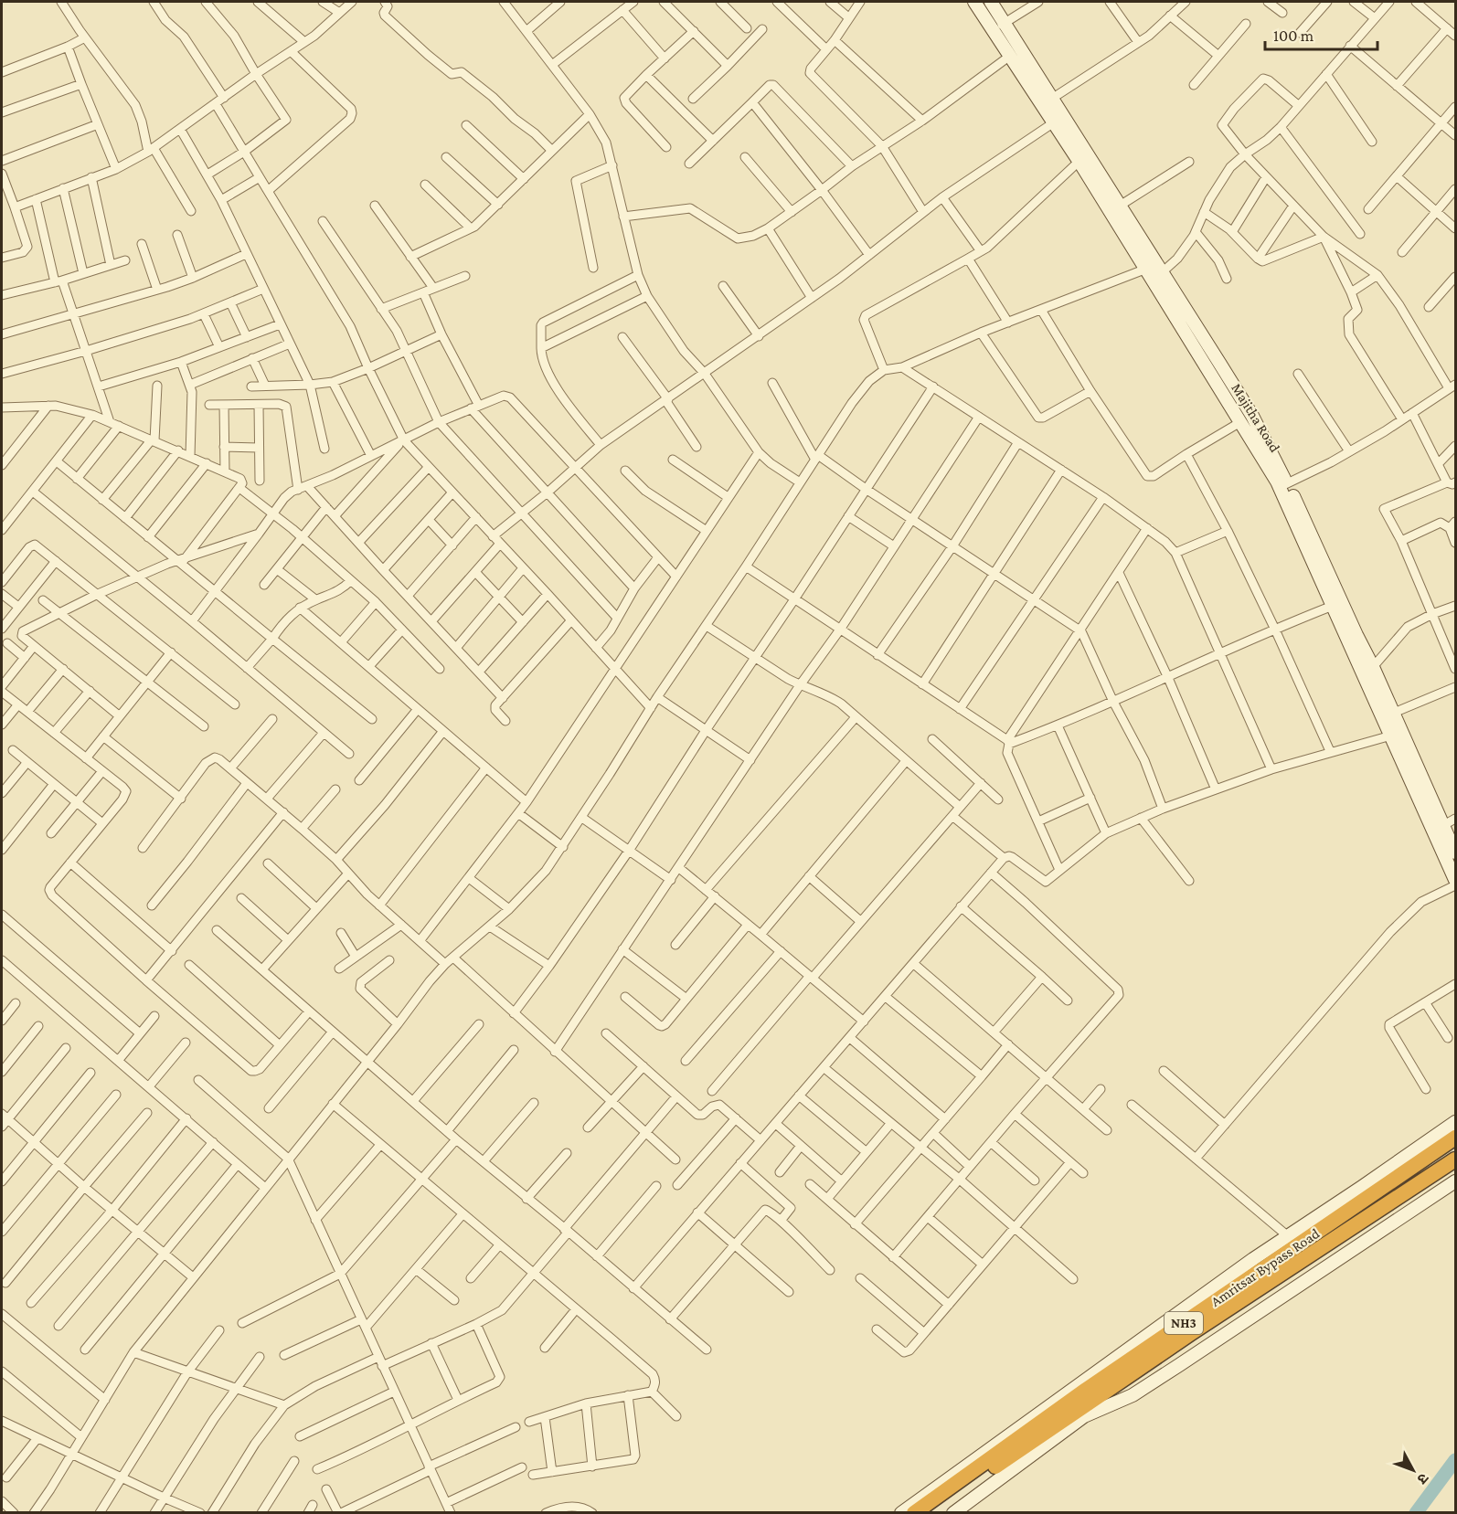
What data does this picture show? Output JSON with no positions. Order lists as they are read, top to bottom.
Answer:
{
  "streets": {
    "highway": ["Amritsar Bypass Road", "NH3"],
    "main road": ["Majitha Road"]
  },
  "scale_bar": "100 m",
  "north": "bottom right"
}
